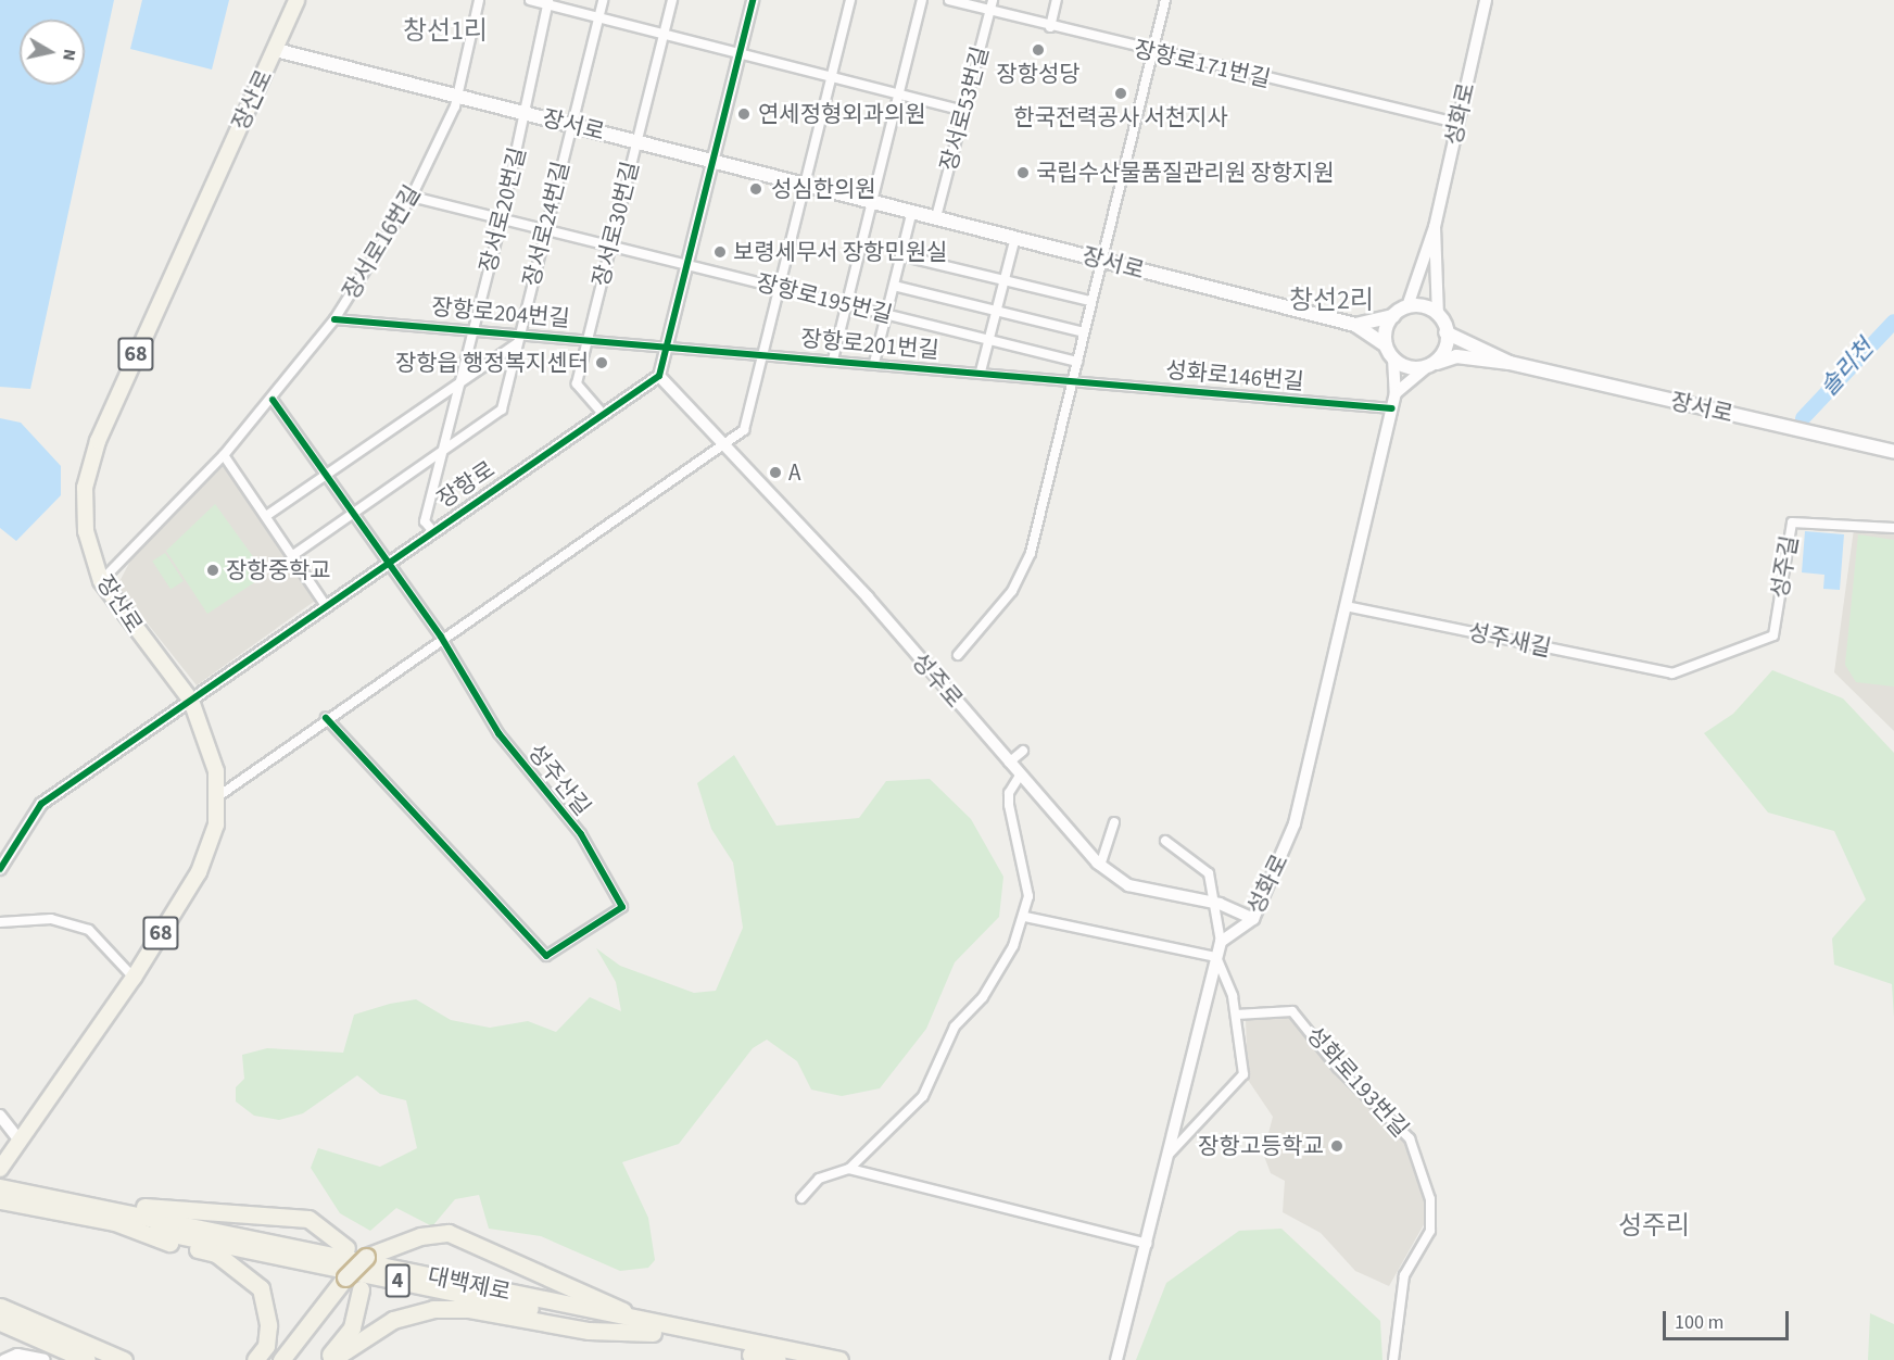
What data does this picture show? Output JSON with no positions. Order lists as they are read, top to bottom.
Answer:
{
  "streets": {
    "highway": ["대백제로"],
    "main road": ["장산로", "장서로", "68"],
    "street": [
      "장항로171번길",
      "장서로53번길",
      "성화로",
      "장서로20번길",
      "장서로24번길",
      "장서로30번길",
      "장서로16번길",
      "장항로195번길",
      "장항로204번길",
      "장항로201번길",
      "성화로146번길",
      "장항로",
      "성주길",
      "성주새길",
      "성주로",
      "성주산길",
      "성화로193번길"
    ]
  },
  "crossings": [
    ["장항로171번길", "장서로53번길"],
    ["장항로171번길", "성화로"],
    ["장산로", "장서로"],
    ["장산로", "장서로16번길"],
    ["장산로", "68"],
    ["장산로", "장항로"],
    ["장서로53번길", "장서로"],
    ["성화로", "성화로146번길"],
    ["성화로", "성주새길"],
    ["성화로", "성주로"],
    ["장서로", "장서로20번길"],
    ["장서로", "장서로24번길"],
    ["장서로", "장서로30번길"],
    ["장서로", "장서로16번길"],
    ["장서로20번길", "장서로24번길"],
    ["장서로20번길", "장항로195번길"],
    ["장서로20번길", "장항로204번길"],
    ["장서로20번길", "장항로"],
    ["장서로24번길", "장항로195번길"],
    ["장서로24번길", "장항로204번길"],
    ["장서로30번길", "장항로195번길"],
    ["장서로30번길", "장항로204번길"],
    ["장서로30번길", "장항로"],
    ["장서로16번길", "장항로195번길"],
    ["장서로16번길", "장항로204번길"],
    ["장서로16번길", "성주산길"],
    ["장항로204번길", "장항로201번길"],
    ["장항로201번길", "성화로146번길"],
    ["장항로", "성주로"],
    ["장항로", "성주산길"],
    ["성주길", "성주새길"]
  ],
  "districts": ["창선1리", "창선2리", "성주리"],
  "water": ["솔리천"],
  "places": [
    "장항성당",
    "한국전력공사 서천지사",
    "연세정형외과의원",
    "국립수산물품질관리원 장항지원",
    "성심한의원",
    "보령세무서 장항민원실",
    "장항읍 행정복지센터",
    "A",
    "장항중학교",
    "장항고등학교"
  ],
  "scale_bar": "100 m",
  "north": "right"
}
